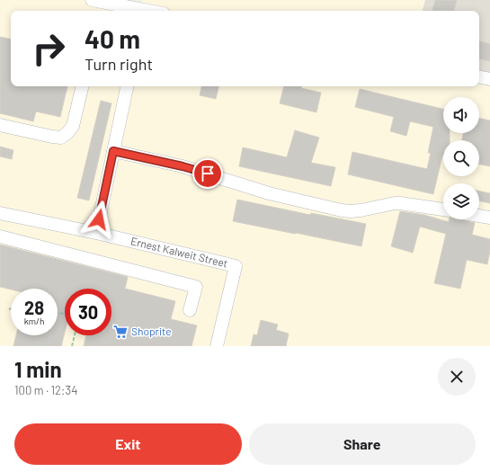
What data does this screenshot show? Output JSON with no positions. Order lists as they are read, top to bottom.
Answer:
{
  "streets": {
    "street": ["Ernest Kalweit Street"]
  },
  "places": {
    "supermarket": ["Shoprite"]
  },
  "page": {
    "turn": ["40 m", "Turn right"],
    "speed": "28 km/h",
    "limit": "30",
    "heading": ["1 min", "100 m · 12:34"],
    "buttons": ["Exit", "Share"]
  }
}
